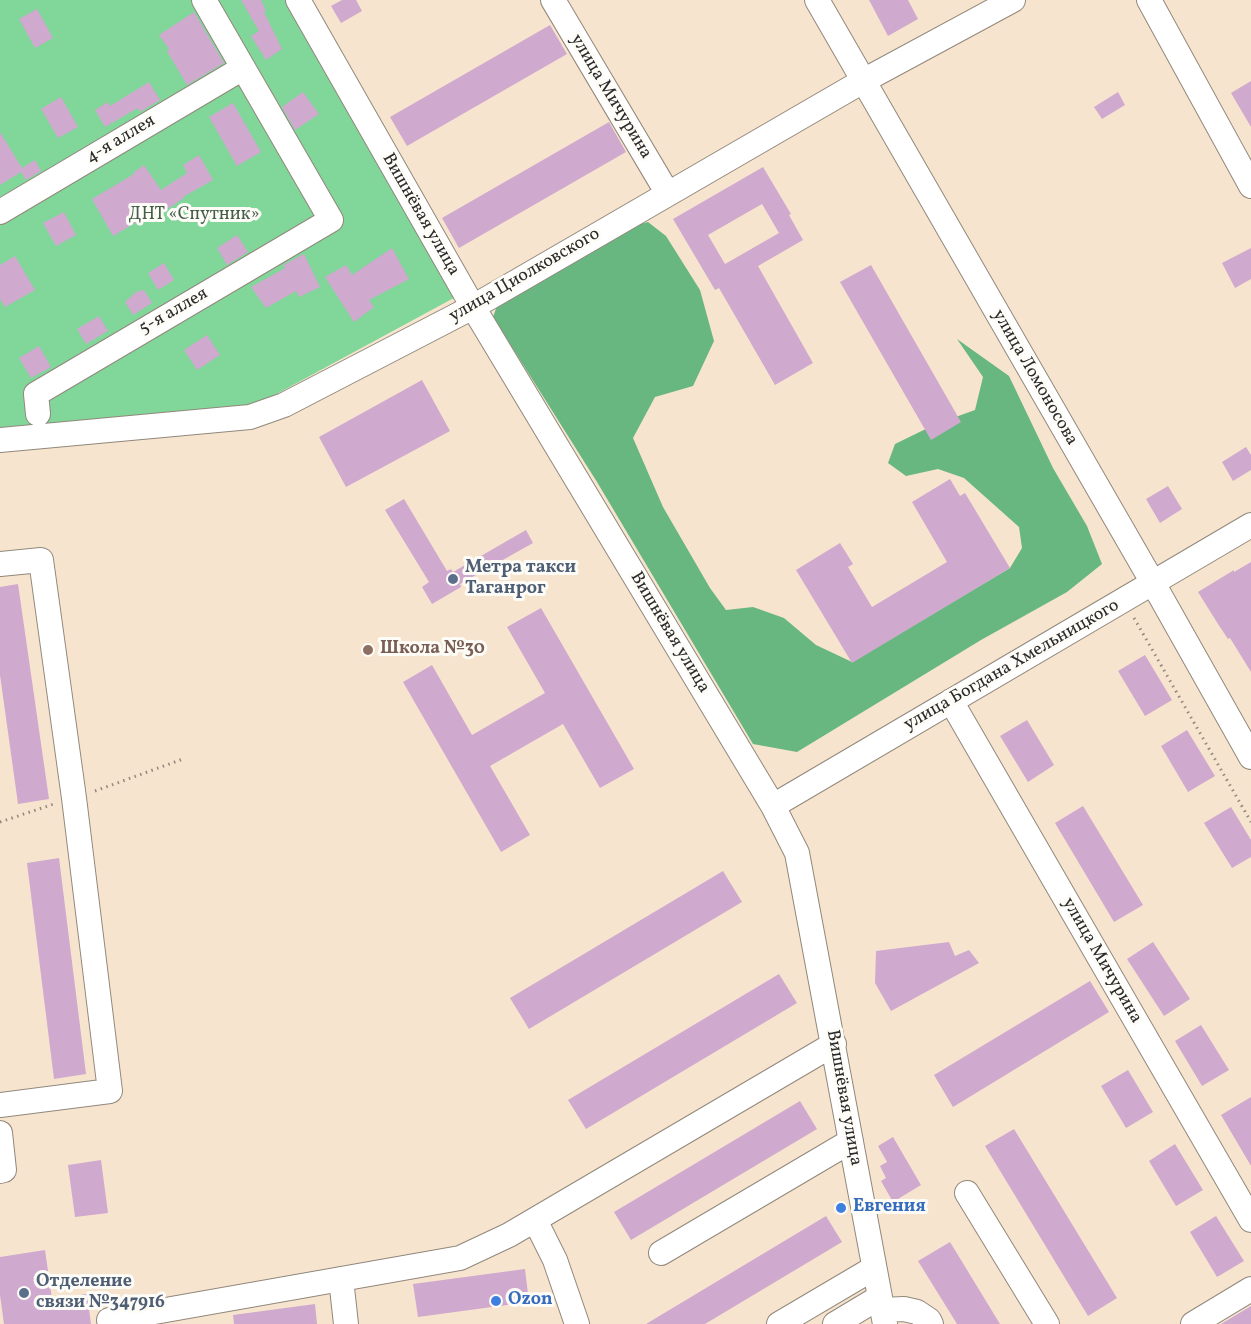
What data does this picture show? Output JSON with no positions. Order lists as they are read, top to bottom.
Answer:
{
  "streets": {
    "street": [
      "улица Мичурина",
      "4-я аллея",
      "Вишнёвая улица",
      "улица Циолковского",
      "5-я аллея",
      "улица Ломоносова",
      "улица Богдана Хмельницкого"
    ]
  },
  "crossings": [
    ["улица Мичурина", "улица Циолковского"],
    ["улица Мичурина", "улица Богдана Хмельницкого"],
    ["4-я аллея", "5-я аллея"],
    ["Вишнёвая улица", "улица Циолковского"],
    ["Вишнёвая улица", "улица Богдана Хмельницкого"],
    ["улица Циолковского", "улица Ломоносова"],
    ["улица Ломоносова", "улица Богдана Хмельницкого"]
  ],
  "parks": ["ДНТ «Спутник»"],
  "places": [
    "Метра такси Таганрог",
    "Школа №30",
    "Евгения",
    "Отделение связи №347916",
    "Ozon"
  ]
}
